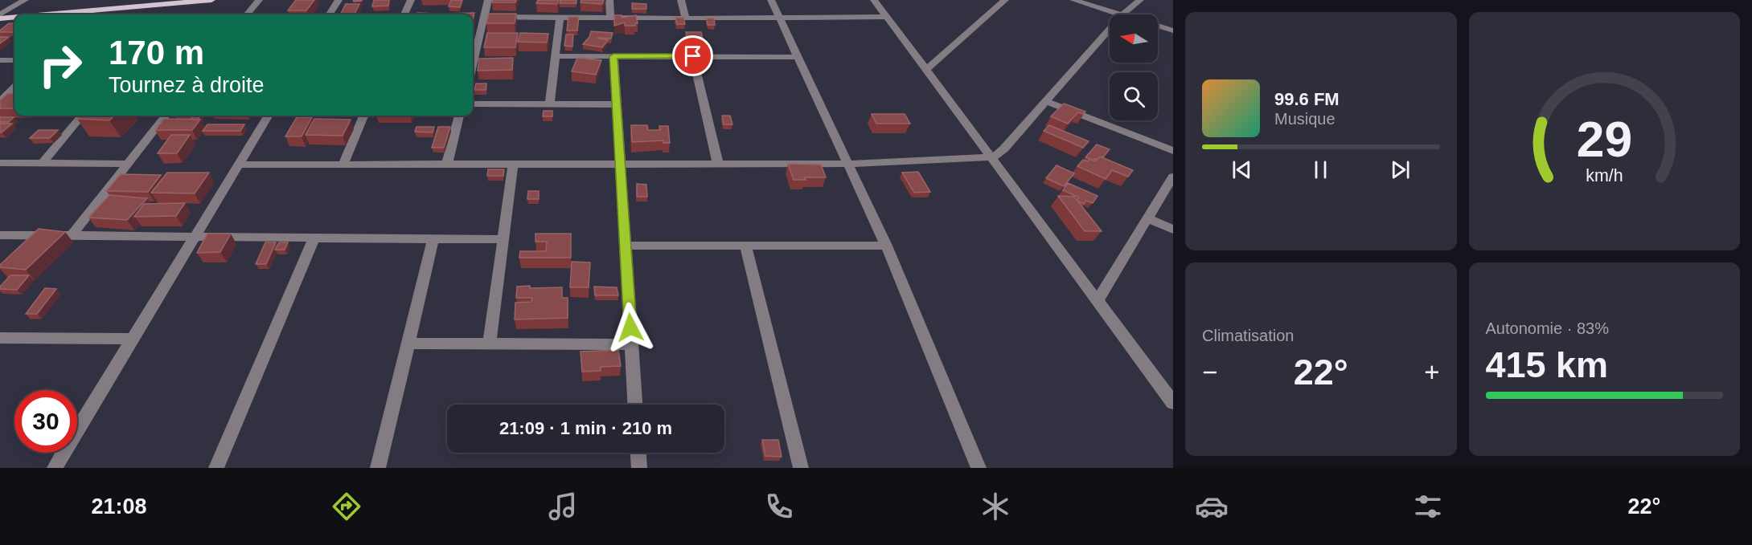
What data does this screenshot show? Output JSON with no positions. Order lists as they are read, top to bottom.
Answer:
{
  "north": "left",
  "page": {
    "turn": ["170 m", "Tournez à droite"],
    "song": ["99.6 FM", "Musique"],
    "tile": [
      "Climatisation",
      ["Autonomie · 83%", "415 km"]
    ],
    "heat": ["−", "22°", "+"],
    "limit": "30",
    "trip": "21:09 · 1 min · 210 m",
    "tabs": ["21:08", "22°"],
    "gauge": ["29", "km/h"]
  }
}
